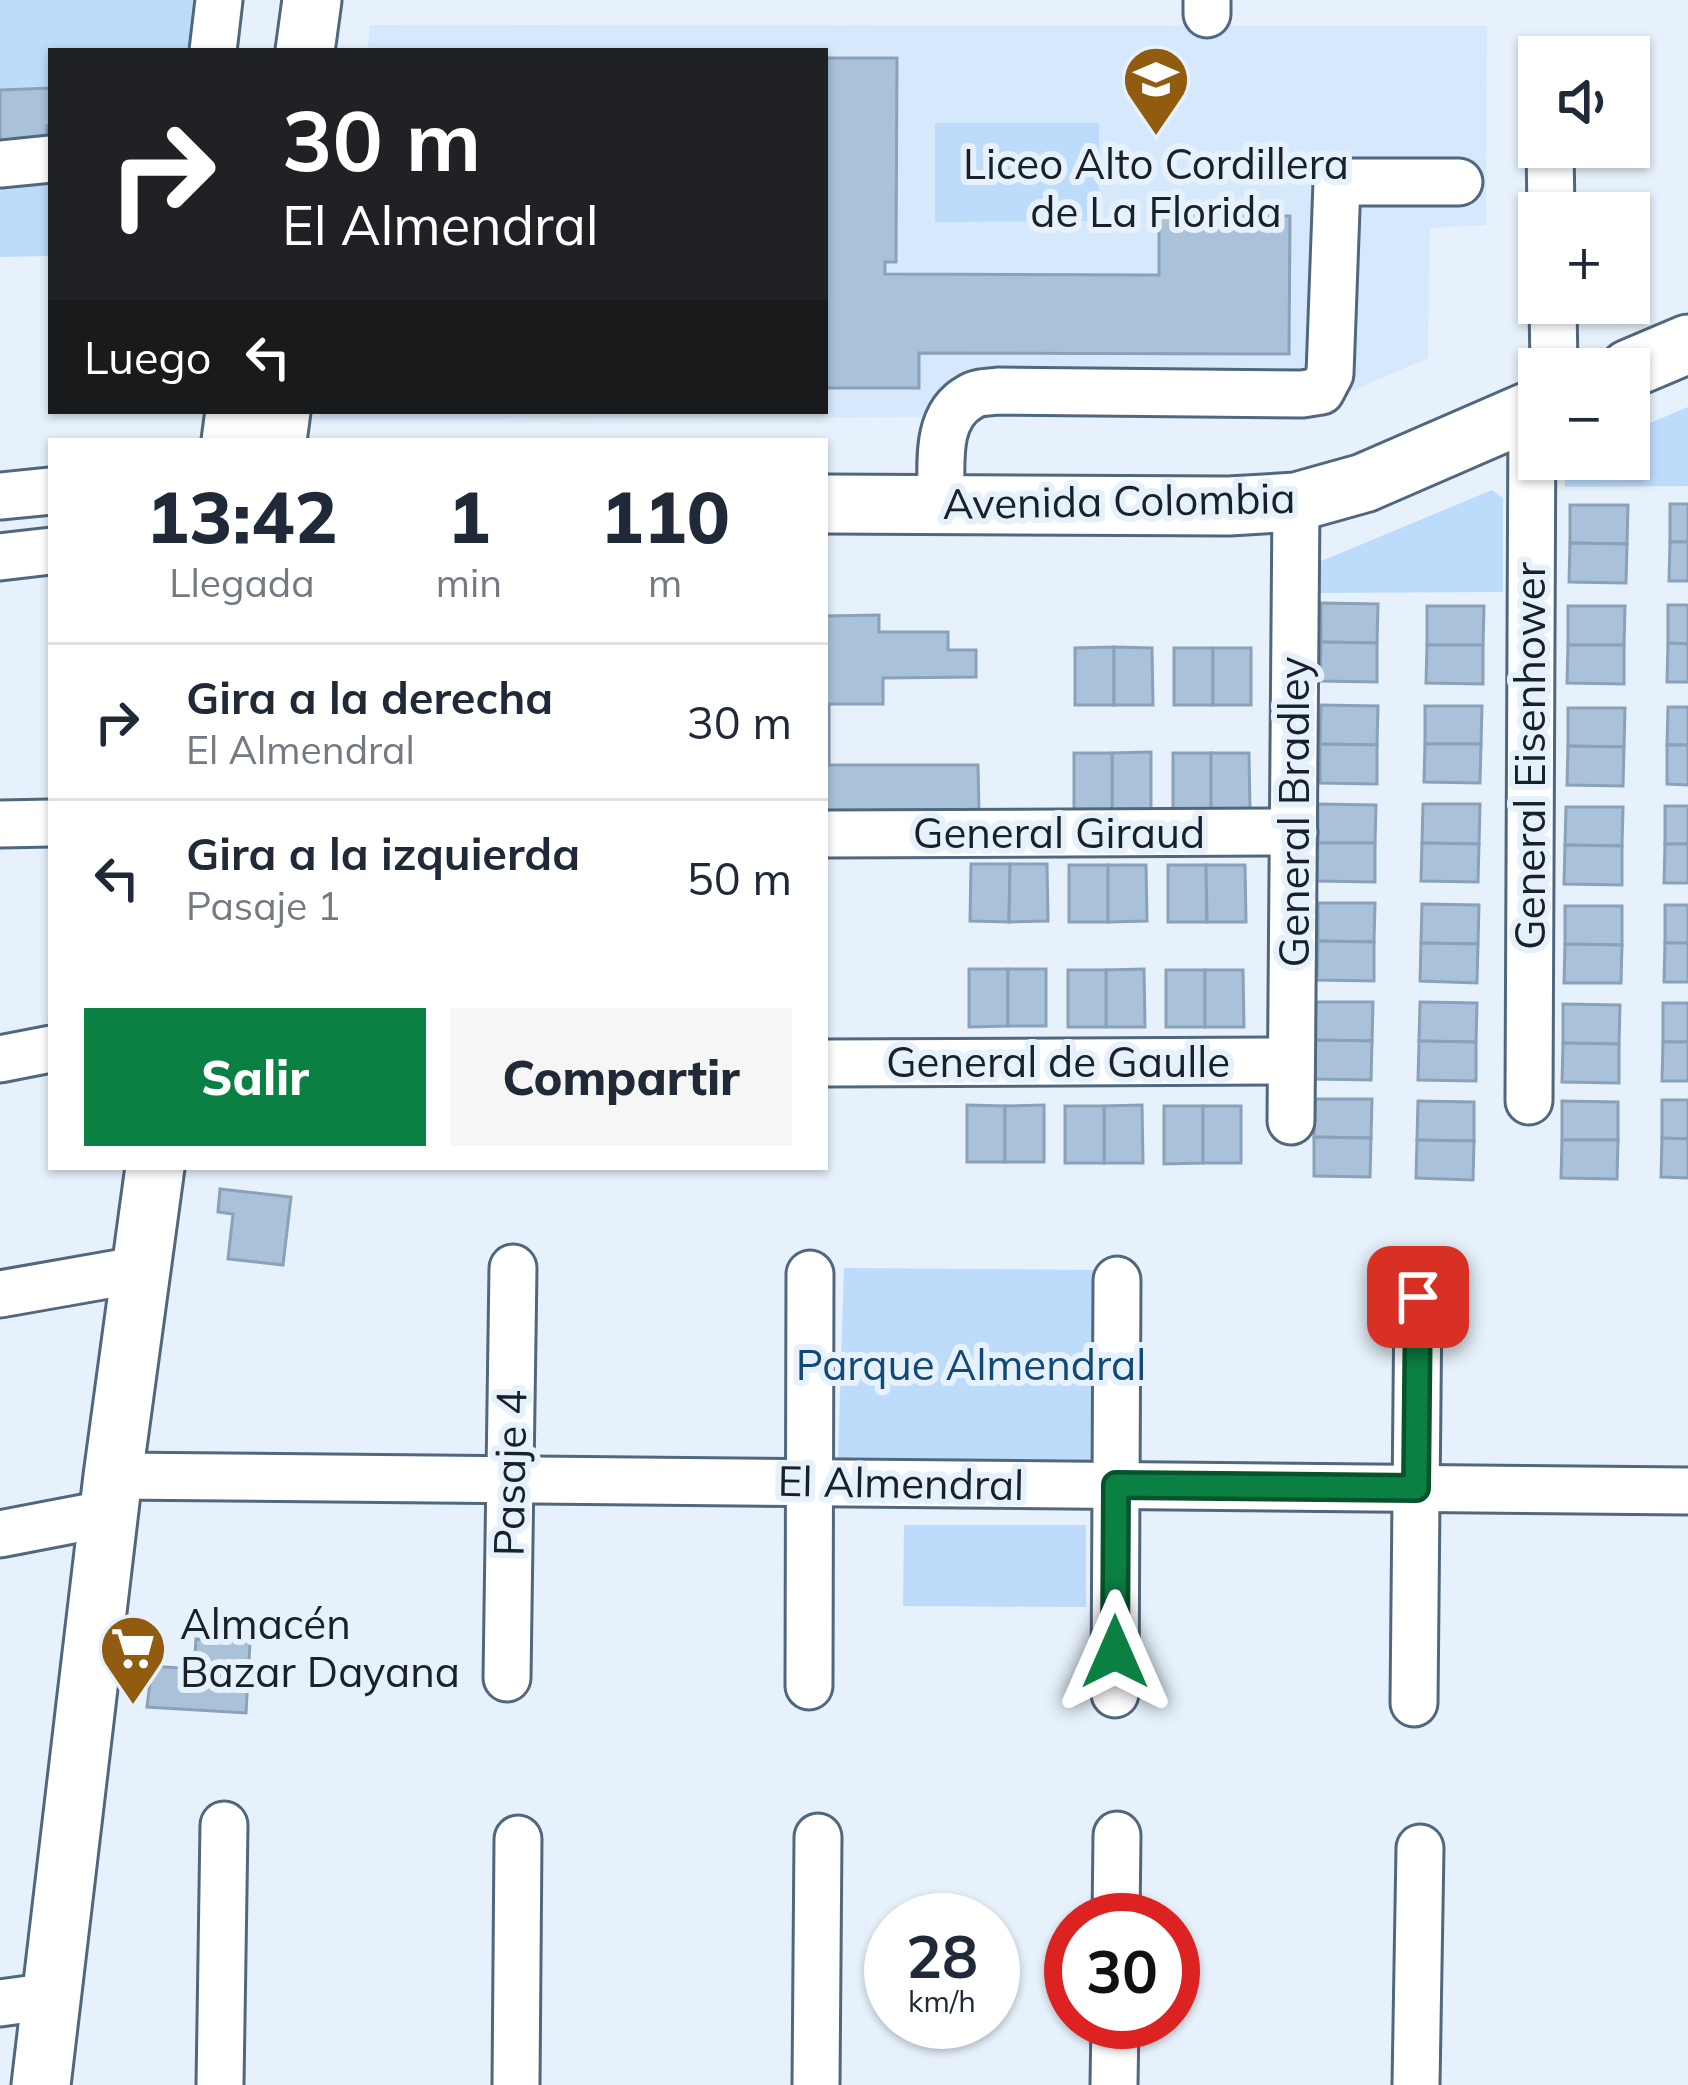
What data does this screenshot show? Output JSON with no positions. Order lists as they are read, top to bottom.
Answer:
{
  "streets": {
    "main road": ["Avenida Colombia"],
    "street": [
      "General Eisenhower",
      "General Bradley",
      "General Giraud",
      "General de Gaulle",
      "Pasaje 4",
      "El Almendral"
    ]
  },
  "crossings": [
    ["Avenida Colombia", "General Bradley"],
    ["General Bradley", "General Giraud"],
    ["General Bradley", "General de Gaulle"],
    ["Pasaje 4", "El Almendral"]
  ],
  "parks": ["Parque Almendral"],
  "places": {
    "school or university": ["Liceo Alto Cordillera de La Florida"],
    "supermarket": ["Almacén Bazar Dayana"]
  },
  "page": {
    "map_buttons": ["+", "−"],
    "turn": ["30 m", "El Almendral"],
    "then": "Luego",
    "eta": [
      "13:42",
      "Llegada",
      "1",
      "min",
      "110",
      "m"
    ],
    "list": [
      {
        "name": "Gira a la derecha",
        "note": "El Almendral",
        "value": "30 m"
      },
      {
        "name": "Gira a la izquierda",
        "note": "Pasaje 1",
        "value": "50 m"
      }
    ],
    "buttons": ["Salir", "Compartir"],
    "speed": "28 km/h",
    "limit": "30"
  }
}
